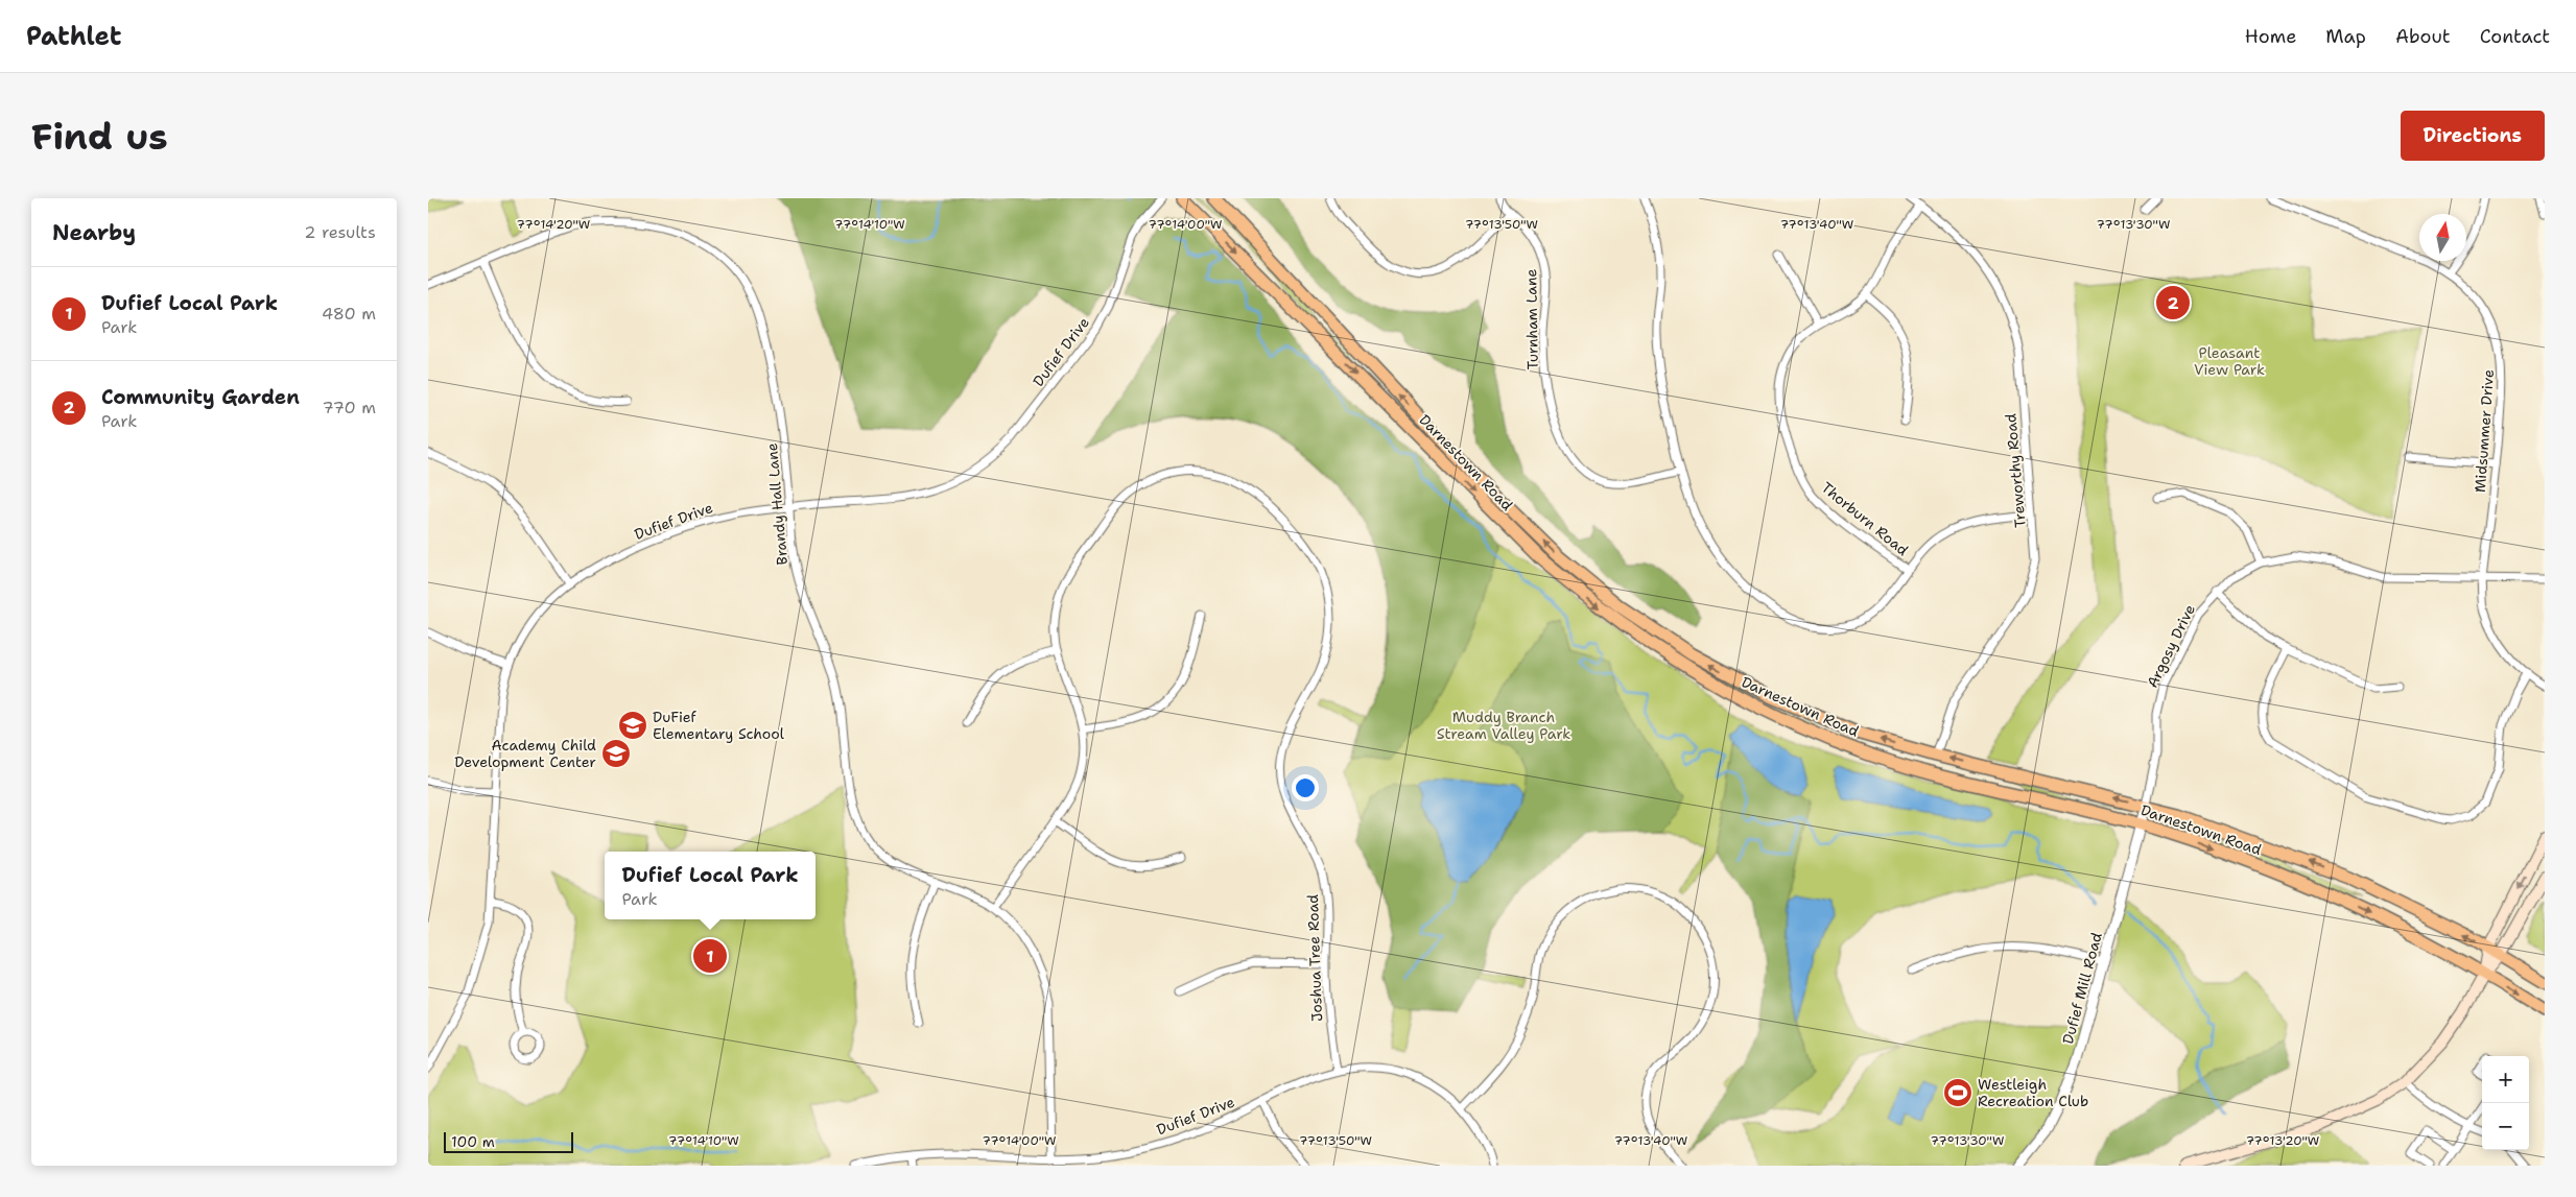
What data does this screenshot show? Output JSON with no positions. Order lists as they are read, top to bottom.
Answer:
{
  "streets": {
    "main road": ["Darnestown Road"],
    "street": [
      "Turnham Lane",
      "Dufief Drive",
      "Midsummer Drive",
      "Treworthy Road",
      "Brandy Hall Lane",
      "Thorburn Road",
      "Argosy Drive",
      "Joshua Tree Road",
      "Dufief Mill Road"
    ]
  },
  "crossings": [
    ["Dufief Drive", "Brandy Hall Lane"],
    ["Dufief Drive", "Joshua Tree Road"],
    ["Midsummer Drive", "Argosy Drive"],
    ["Darnestown Road", "Treworthy Road"],
    ["Darnestown Road", "Argosy Drive"],
    ["Darnestown Road", "Dufief Mill Road"],
    ["Treworthy Road", "Thorburn Road"],
    ["Brandy Hall Lane", "Joshua Tree Road"],
    ["Argosy Drive", "Dufief Mill Road"]
  ],
  "parks": ["Pleasant View Park", "Muddy Branch Stream Valley Park"],
  "places": {
    "school or university": ["DuFief Elementary School", "Academy Child Development Center"],
    "sports": ["Westleigh Recreation Club"]
  },
  "scale_bar": "100 m",
  "north": "top",
  "page": {
    "header": "Pathlet",
    "nav": [
      "Home",
      "Map",
      "About",
      "Contact"
    ],
    "buttons": "Directions",
    "title": "Find us",
    "heading": ["Nearby", "2 results"],
    "list": [
      {
        "mark": "1",
        "name": "Dufief Local Park",
        "note": "Park",
        "value": "480 m"
      },
      {
        "mark": "2",
        "name": "Community Garden",
        "note": "Park",
        "value": "770 m"
      }
    ],
    "pins": ["2", "1"],
    "popup": ["Dufief Local Park", "Park"],
    "map_buttons": ["+", "−"],
    "scale": "100 m"
  },
  "coordinates": [
    "77°14'10\"W",
    "77°14'00\"W",
    "77°13'50\"W",
    "77°13'40\"W",
    "77°13'30\"W",
    "77°14'20\"W",
    "77°13'20\"W"
  ]
}
